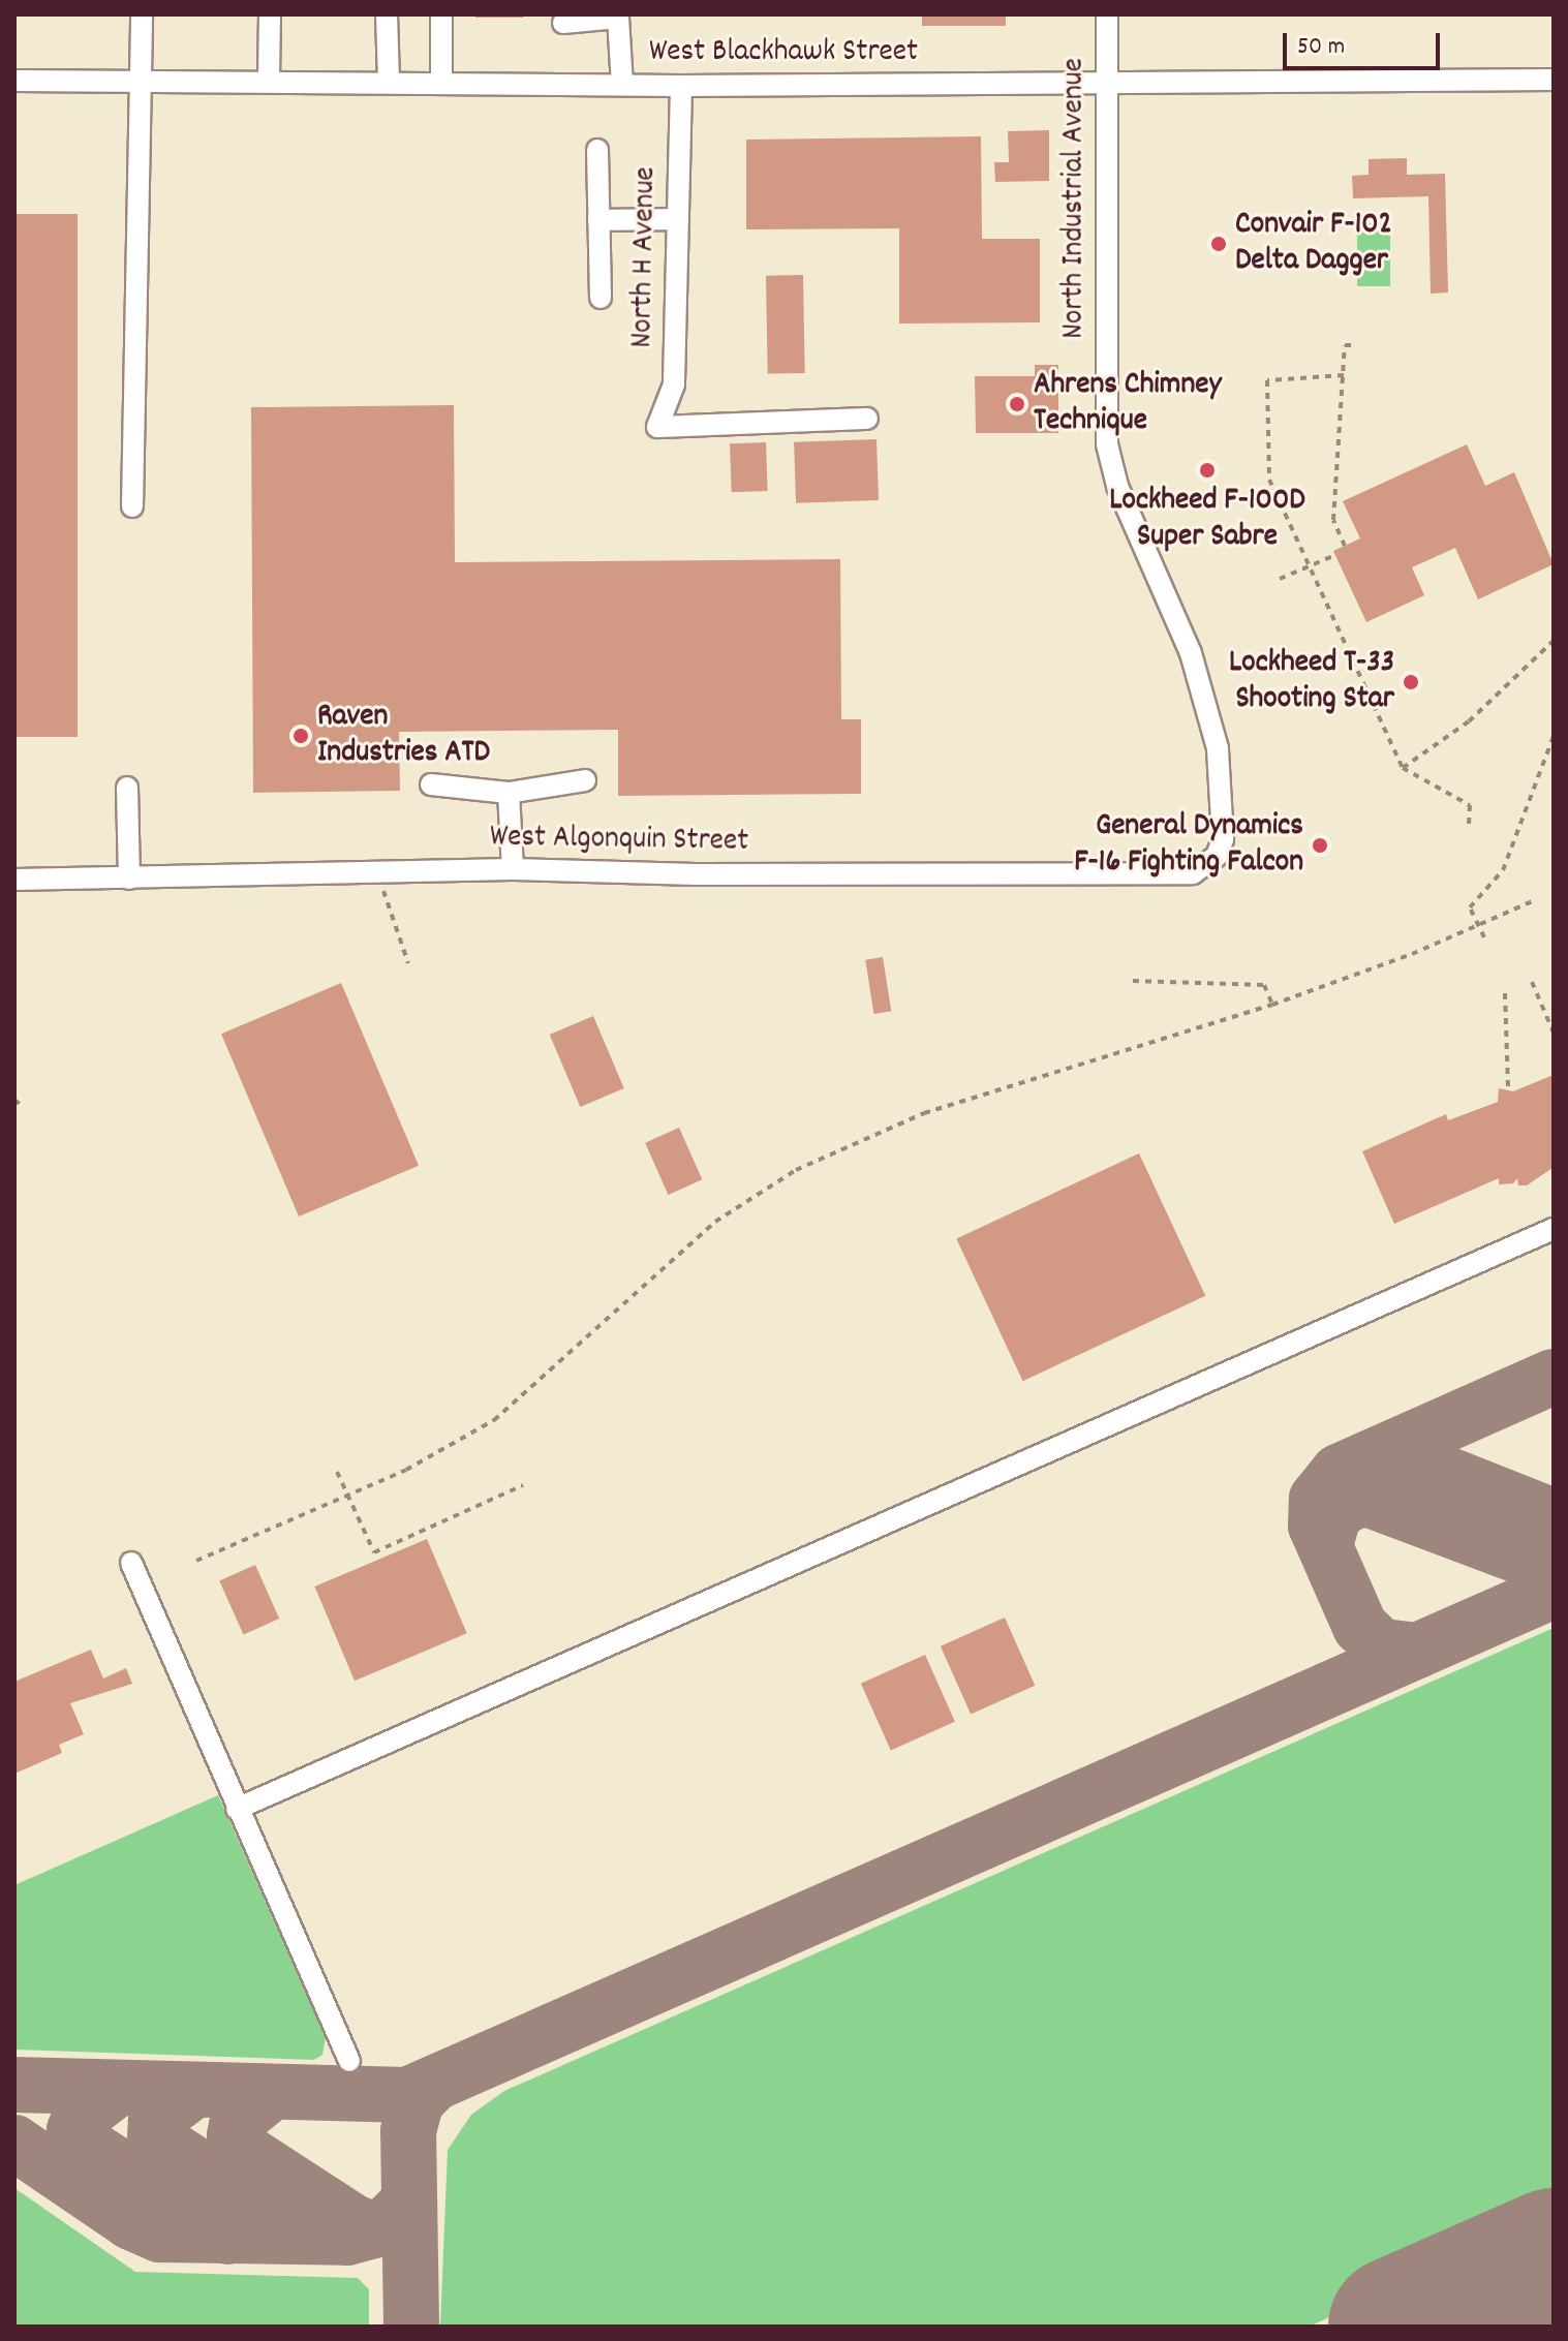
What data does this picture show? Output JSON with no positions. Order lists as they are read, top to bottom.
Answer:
{
  "streets": {
    "street": [
      "West Blackhawk Street",
      "North Industrial Avenue",
      "North H Avenue",
      "West Algonquin Street"
    ]
  },
  "crossings": [
    ["West Blackhawk Street", "North Industrial Avenue"],
    ["West Blackhawk Street", "North H Avenue"],
    ["North Industrial Avenue", "West Algonquin Street"]
  ],
  "places": [
    "Convair F-102 Delta Dagger",
    "Ahrens Chimney Technique",
    "Lockheed F-100D Super Sabre",
    "Lockheed T-33 Shooting Star",
    "Raven Industries ATD",
    "General Dynamics F-16 Fighting Falcon"
  ],
  "scale_bar": "50 m"
}
